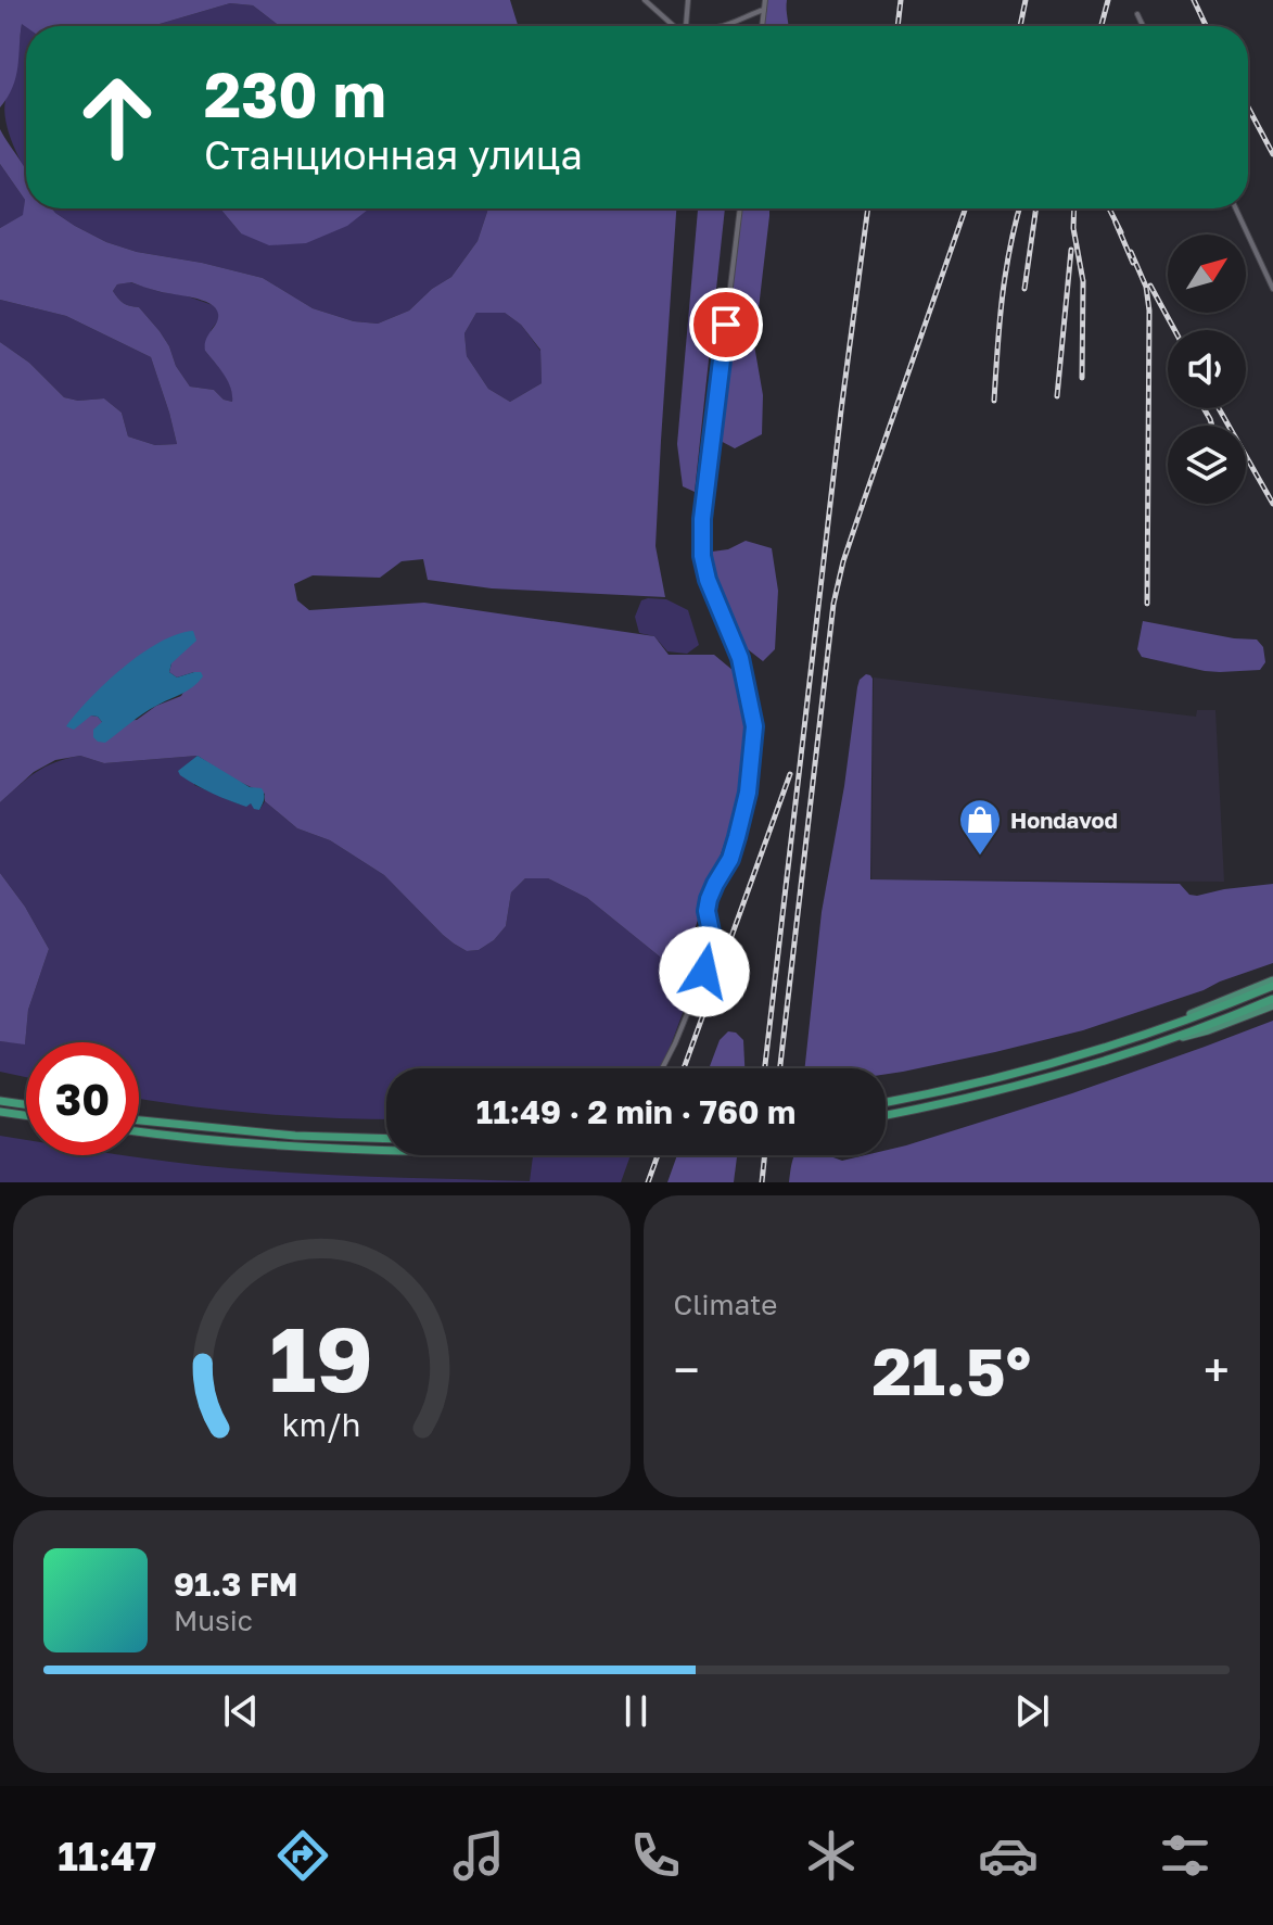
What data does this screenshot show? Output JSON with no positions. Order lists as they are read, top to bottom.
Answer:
{
  "places": {
    "shop": ["Hondavod"]
  },
  "north": "top right",
  "page": {
    "turn": ["230 m", "Станционная улица"],
    "limit": "30",
    "trip": "11:49 · 2 min · 760 m",
    "tile": "Climate",
    "heat": ["−", "21.5°", "+"],
    "song": ["91.3 FM", "Music"],
    "tabs": "11:47",
    "gauge": ["19", "km/h"]
  }
}
